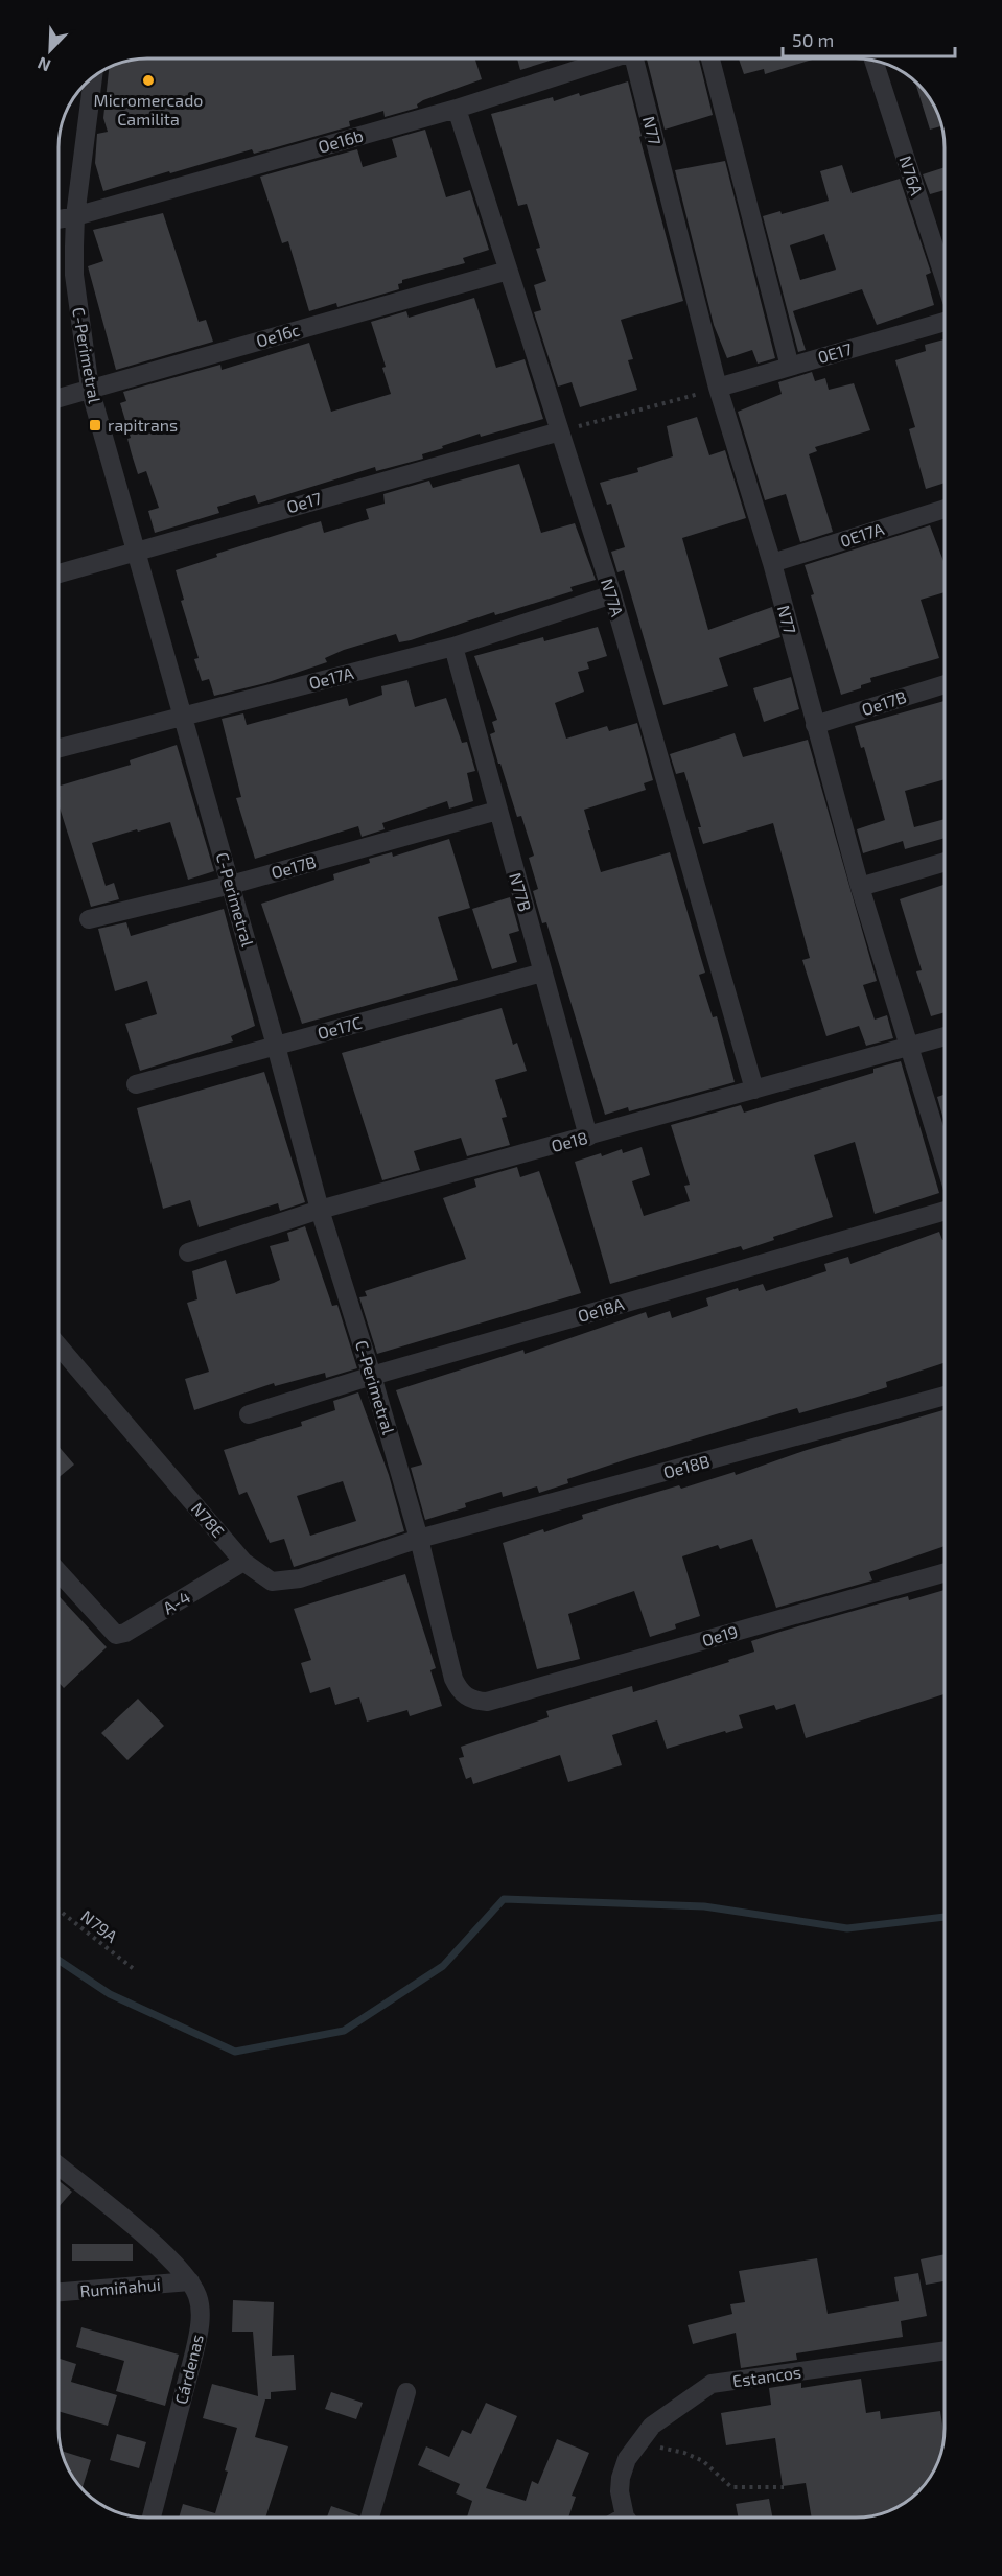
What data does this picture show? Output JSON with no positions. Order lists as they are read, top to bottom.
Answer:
{
  "streets": {
    "street": [
      "N77",
      "Oe16b",
      "N76A",
      "Oe16c",
      "0E17",
      "C-Perimetral",
      "Oe17",
      "0E17A",
      "N77A",
      "Oe17A",
      "Oe17B",
      "N77B",
      "Oe17C",
      "Oe18",
      "Oe18A",
      "Oe18B",
      "N78E",
      "A-4",
      "Oe19",
      "Rumiñahui",
      "Cárdenas",
      "Estancos"
    ],
    "path": ["N79A"]
  },
  "crossings": [
    ["N77", "0E17"],
    ["N77", "0E17A"],
    ["N77", "Oe17B"],
    ["N77", "Oe18"],
    ["Oe16b", "C-Perimetral"],
    ["Oe16b", "N77A"],
    ["Oe16c", "C-Perimetral"],
    ["Oe16c", "N77A"],
    ["C-Perimetral", "Oe17"],
    ["C-Perimetral", "Oe17A"],
    ["C-Perimetral", "Oe17B"],
    ["C-Perimetral", "Oe17C"],
    ["C-Perimetral", "Oe18"],
    ["C-Perimetral", "Oe18A"],
    ["C-Perimetral", "Oe18B"],
    ["C-Perimetral", "N78E"],
    ["C-Perimetral", "Oe19"],
    ["Oe17", "N77A"],
    ["N77A", "Oe17A"],
    ["N77A", "Oe18"],
    ["Oe17A", "N77B"],
    ["Oe17B", "N77B"],
    ["N77B", "Oe17C"],
    ["N77B", "Oe18"],
    ["Oe18B", "N78E"],
    ["N78E", "A-4"],
    ["Rumiñahui", "Cárdenas"]
  ],
  "places": {
    "other": ["Micromercado Camilita"],
    "transit": ["rapitrans"]
  },
  "scale_bar": "50 m",
  "north": "bottom left"
}
